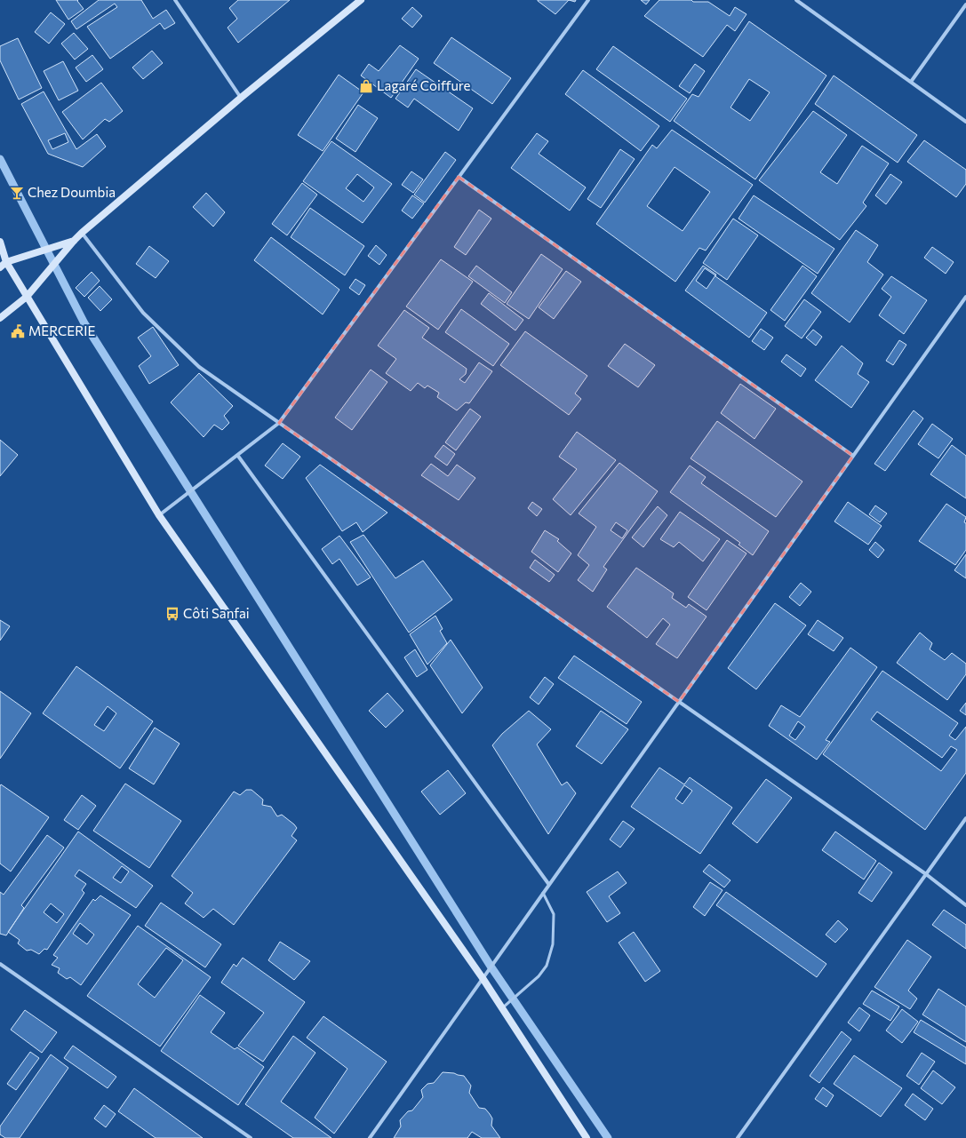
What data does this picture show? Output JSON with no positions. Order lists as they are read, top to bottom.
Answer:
{
  "places": {
    "shop": ["Lagaré Coiffure"],
    "bar": ["Chez Doumbia"],
    "public building": ["MERCERIE"],
    "bus stop": ["Côti Sanfai"]
  }
}
